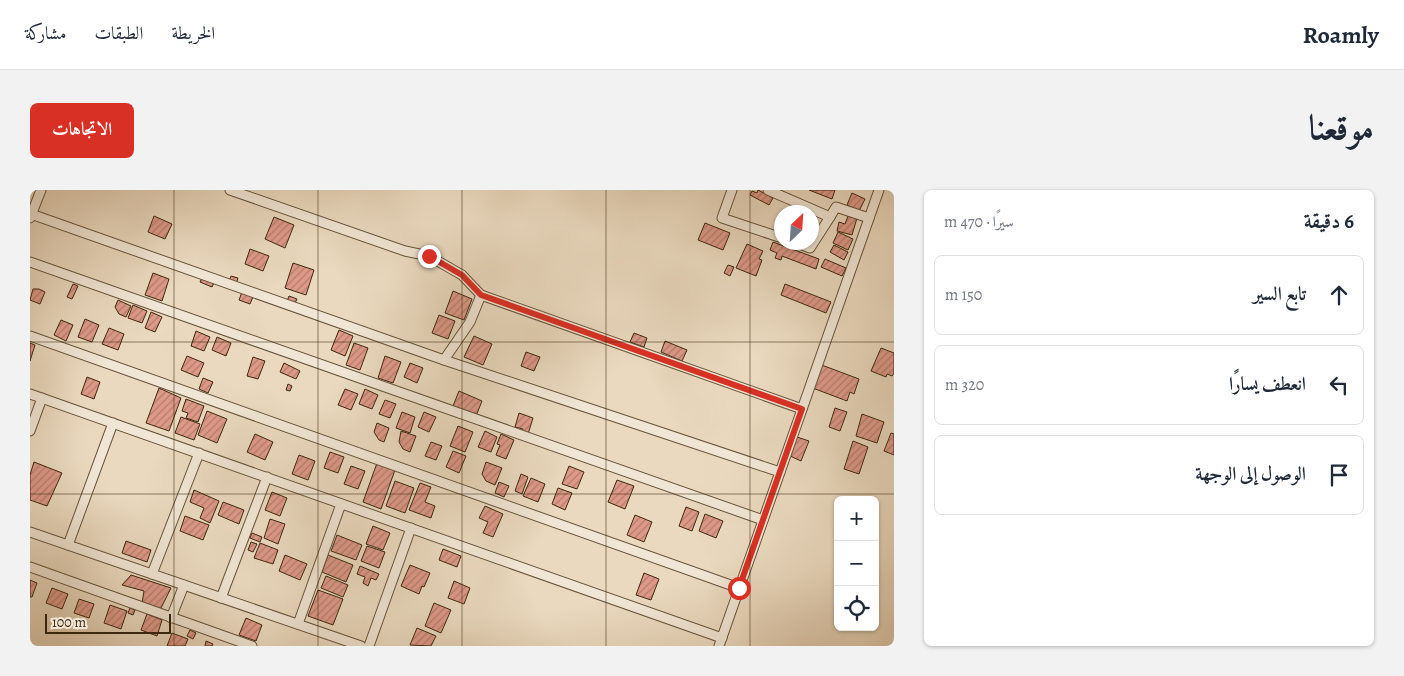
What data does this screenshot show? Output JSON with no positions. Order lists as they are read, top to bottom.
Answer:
{
  "scale_bar": "100 m",
  "north": "top right",
  "page": {
    "header": "Roamly",
    "nav": ["الخريطة", "الطبقات", "مشاركة"],
    "title": "موقعنا",
    "buttons": "الاتجاهات",
    "heading": ["6 دقيقة", "سيرًا · 470 m"],
    "list": [
      ["تابع السير", "150 m"],
      ["انعطف يسارًا", "320 m"],
      "الوصول إلى الوجهة"
    ],
    "map_buttons": ["+", "−"],
    "scale": "100 m"
  }
}
